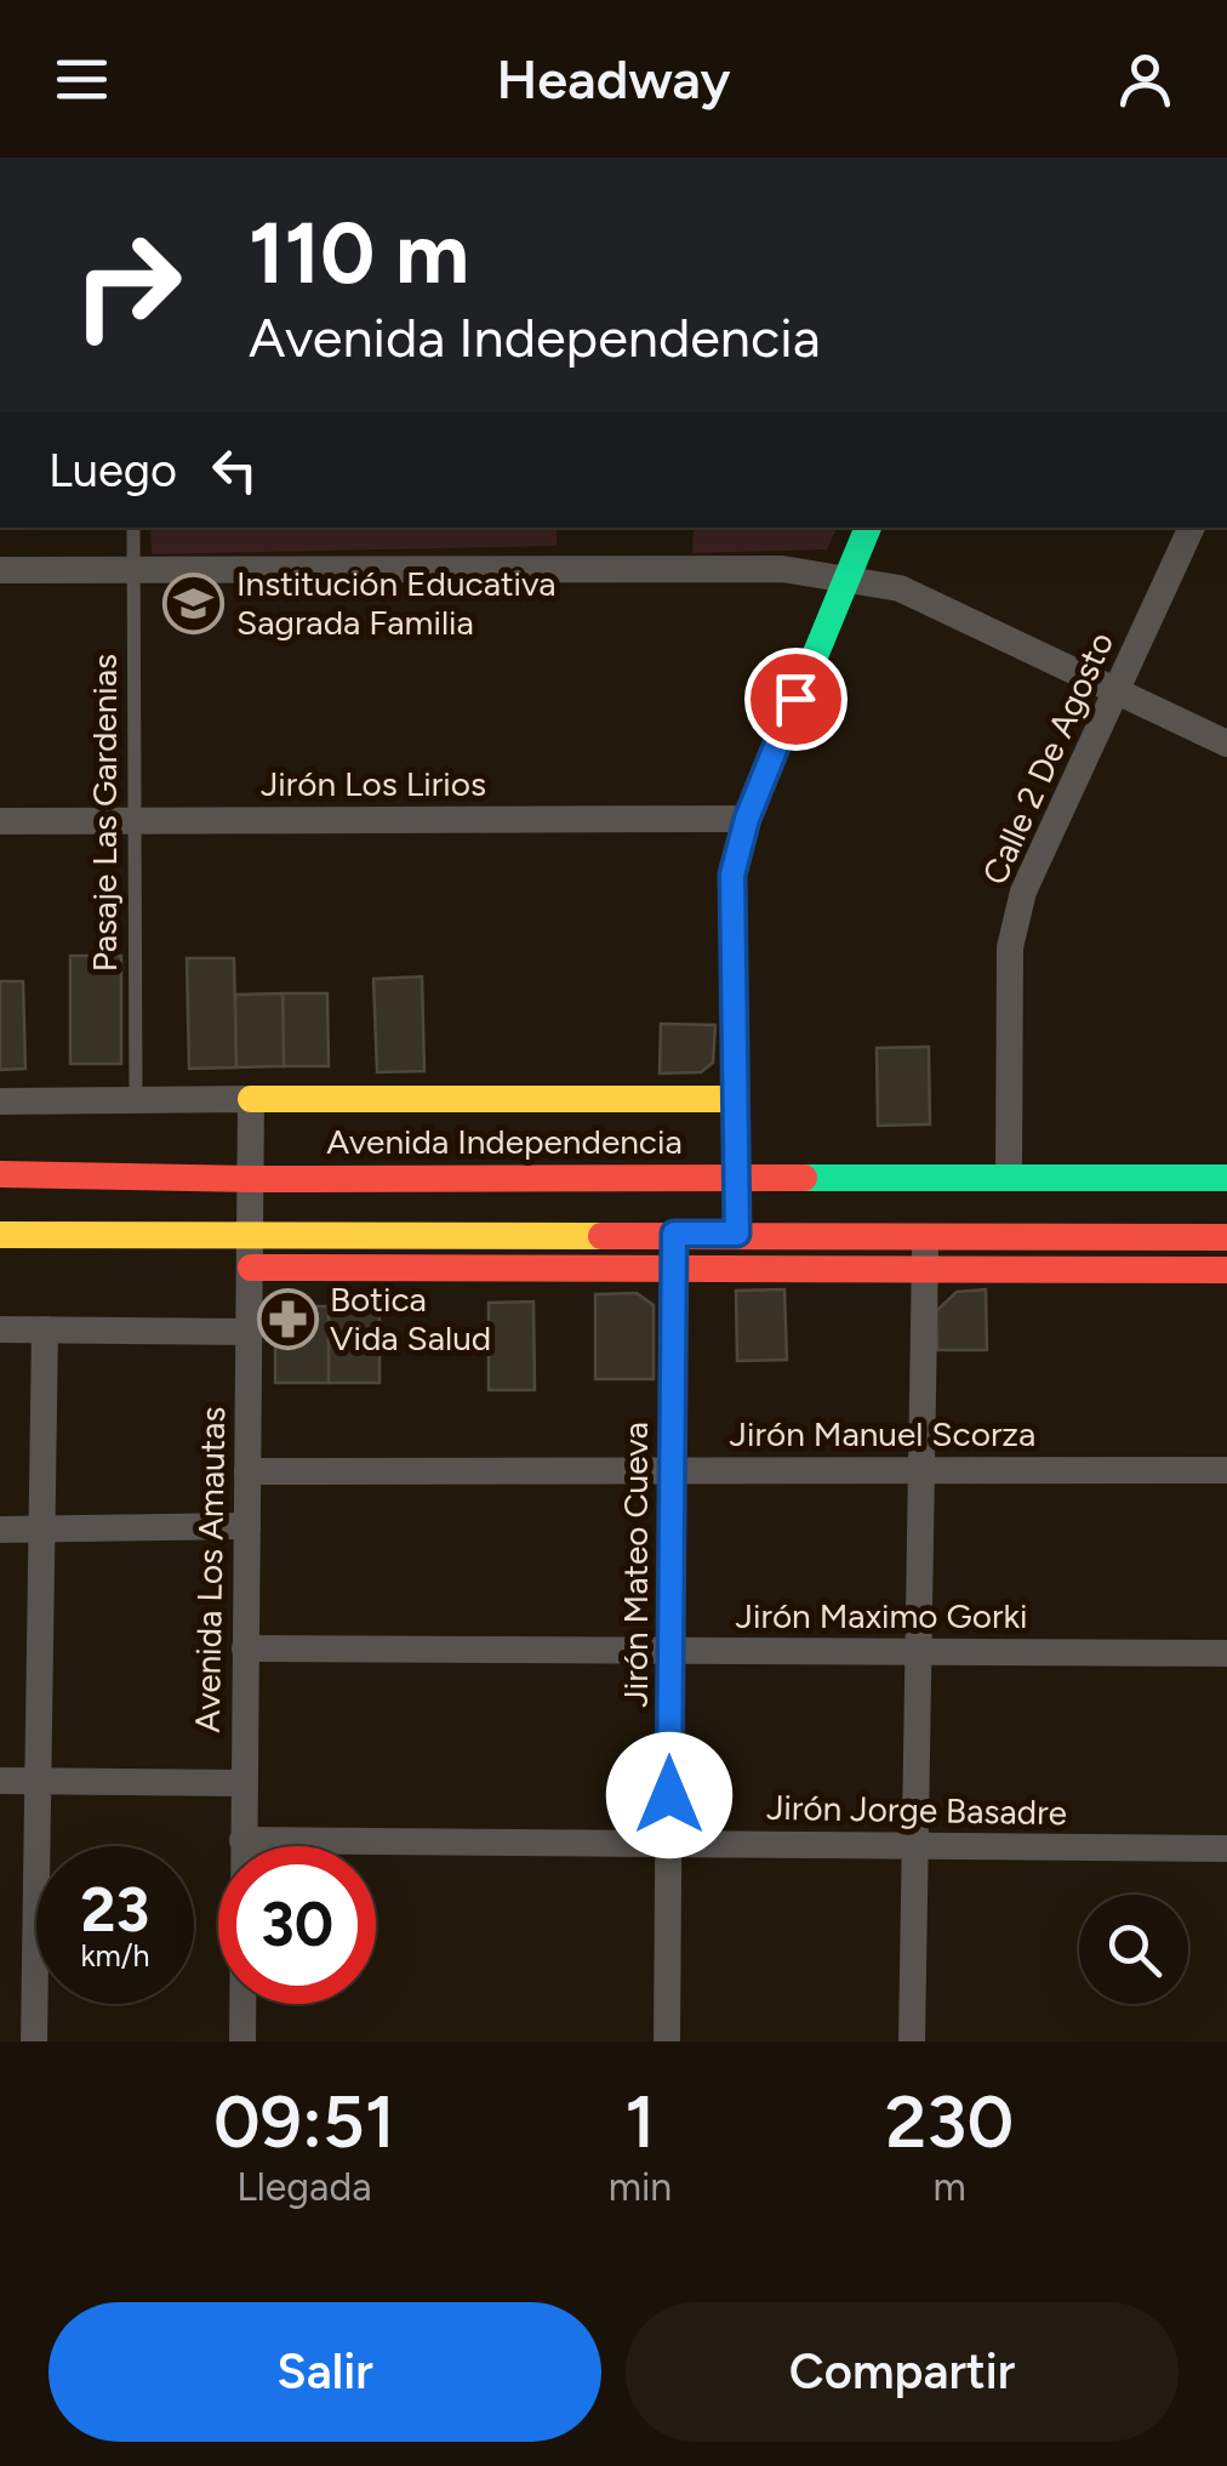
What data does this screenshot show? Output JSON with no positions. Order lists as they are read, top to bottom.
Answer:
{
  "streets": {
    "main road": ["Avenida Independencia"],
    "street": [
      "Calle 2 De Agosto",
      "Jirón Los Lirios",
      "Jirón Manuel Scorza",
      "Jirón Mateo Cueva",
      "Avenida Los Amautas",
      "Jirón Maximo Gorki",
      "Jirón Jorge Basadre"
    ],
    "lane": ["Pasaje Las Gardenias"]
  },
  "crossings": [
    ["Calle 2 De Agosto", "Avenida Independencia"],
    ["Jirón Los Lirios", "Pasaje Las Gardenias"],
    ["Avenida Independencia", "Avenida Los Amautas"],
    ["Jirón Manuel Scorza", "Jirón Mateo Cueva"],
    ["Jirón Manuel Scorza", "Avenida Los Amautas"],
    ["Jirón Mateo Cueva", "Jirón Maximo Gorki"],
    ["Jirón Mateo Cueva", "Jirón Jorge Basadre"],
    ["Avenida Los Amautas", "Jirón Maximo Gorki"],
    ["Avenida Los Amautas", "Jirón Jorge Basadre"]
  ],
  "places": {
    "school or university": ["Institución Educativa Sagrada Familia"],
    "pharmacy": ["Botica Vida Salud"]
  },
  "page": {
    "header": "Headway",
    "turn": ["110 m", "Avenida Independencia"],
    "then": "Luego",
    "speed": "23 km/h",
    "limit": "30",
    "eta": [
      "09:51",
      "Llegada",
      "1",
      "min",
      "230",
      "m"
    ],
    "buttons": ["Salir", "Compartir"]
  }
}
